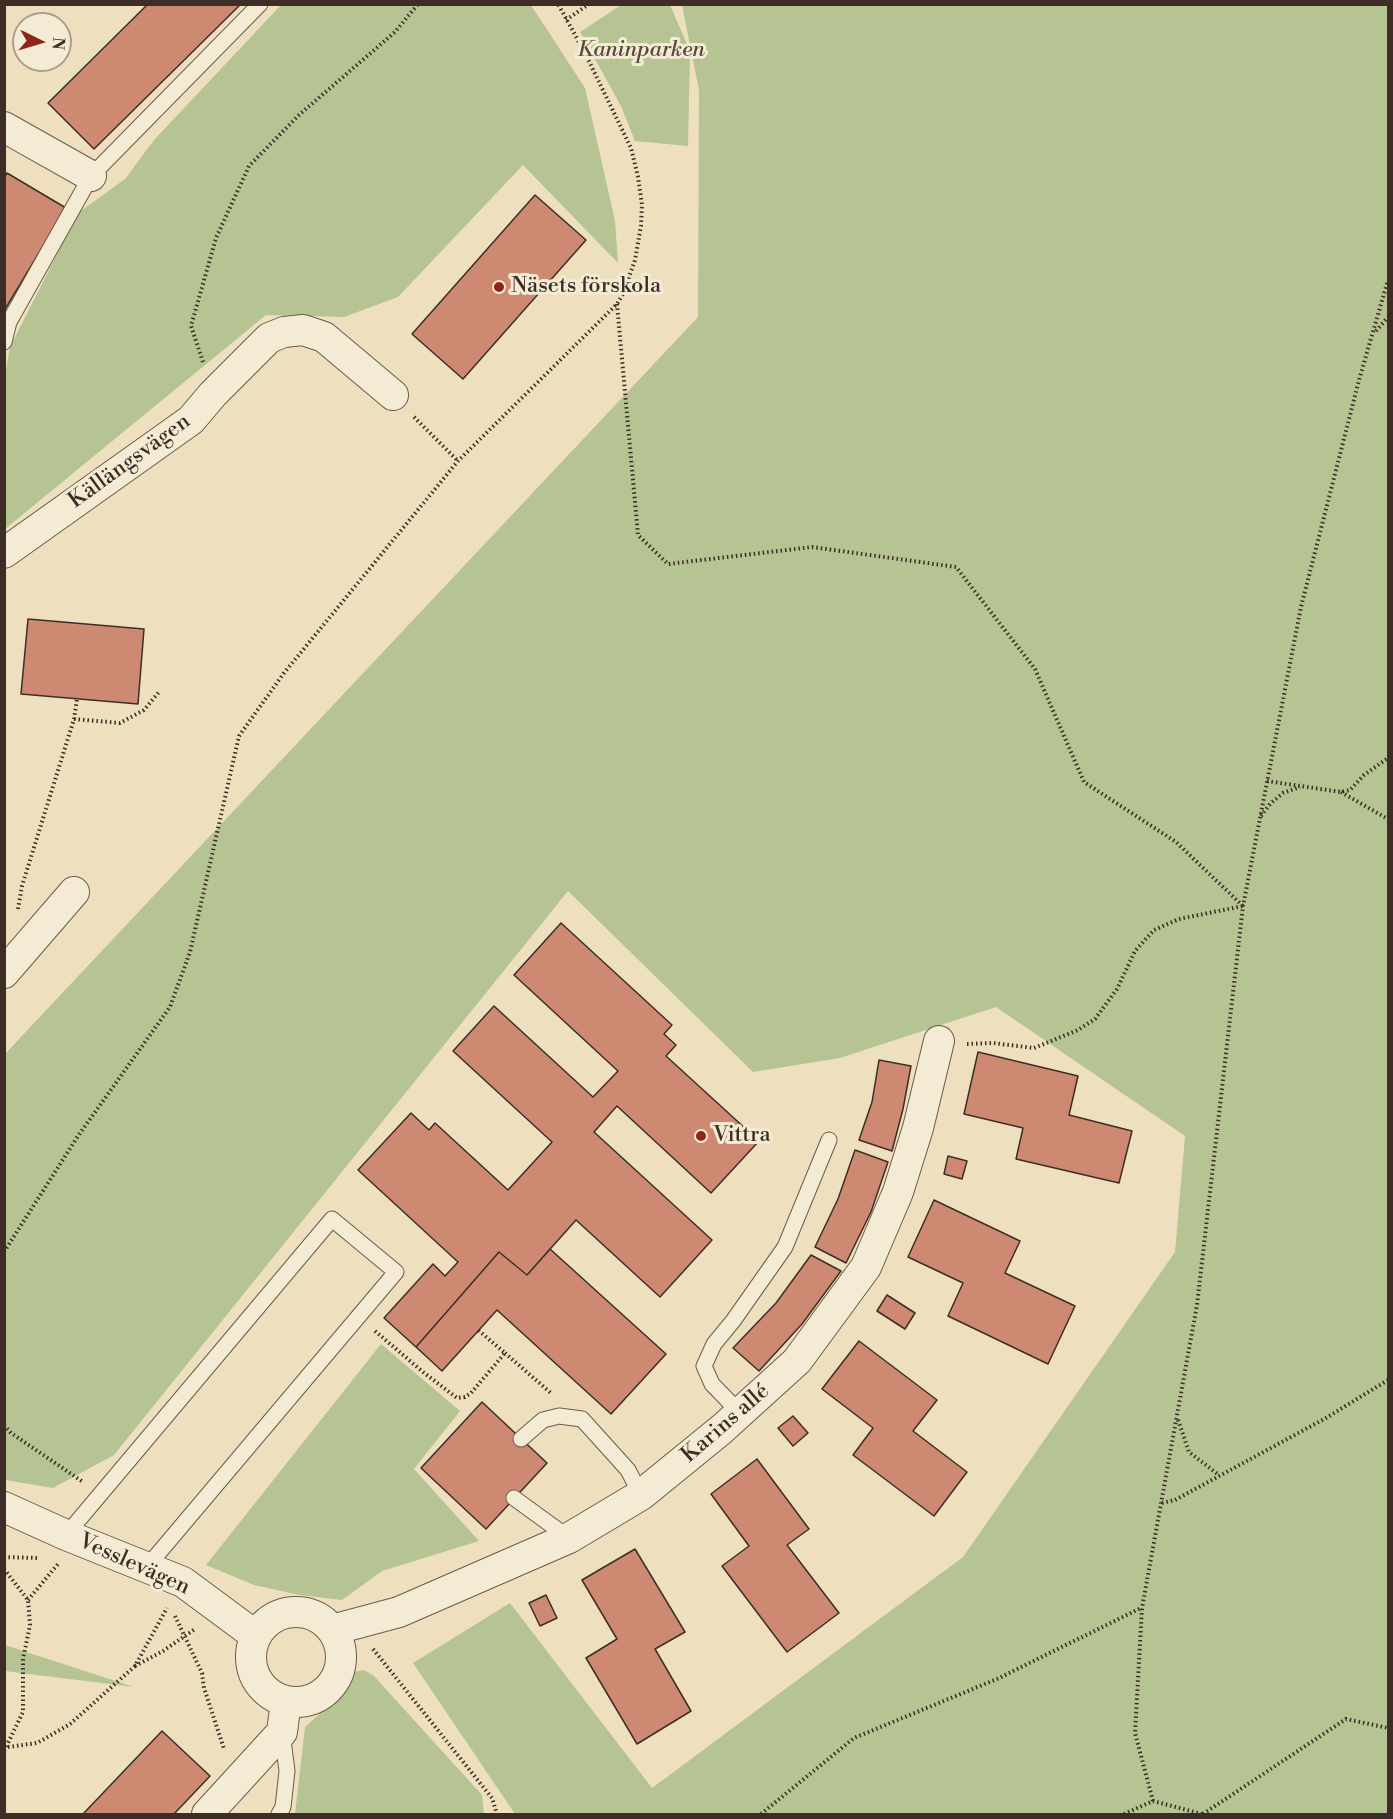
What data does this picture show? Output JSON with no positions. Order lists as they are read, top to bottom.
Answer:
{
  "streets": {
    "street": ["Källängsvägen", "Karins allé", "Vesslevägen"]
  },
  "crossings": [
    ["Karins allé", "Vesslevägen"]
  ],
  "parks": ["Kaninparken"],
  "places": ["Näsets förskola", "Vittra"],
  "north": "right"
}
